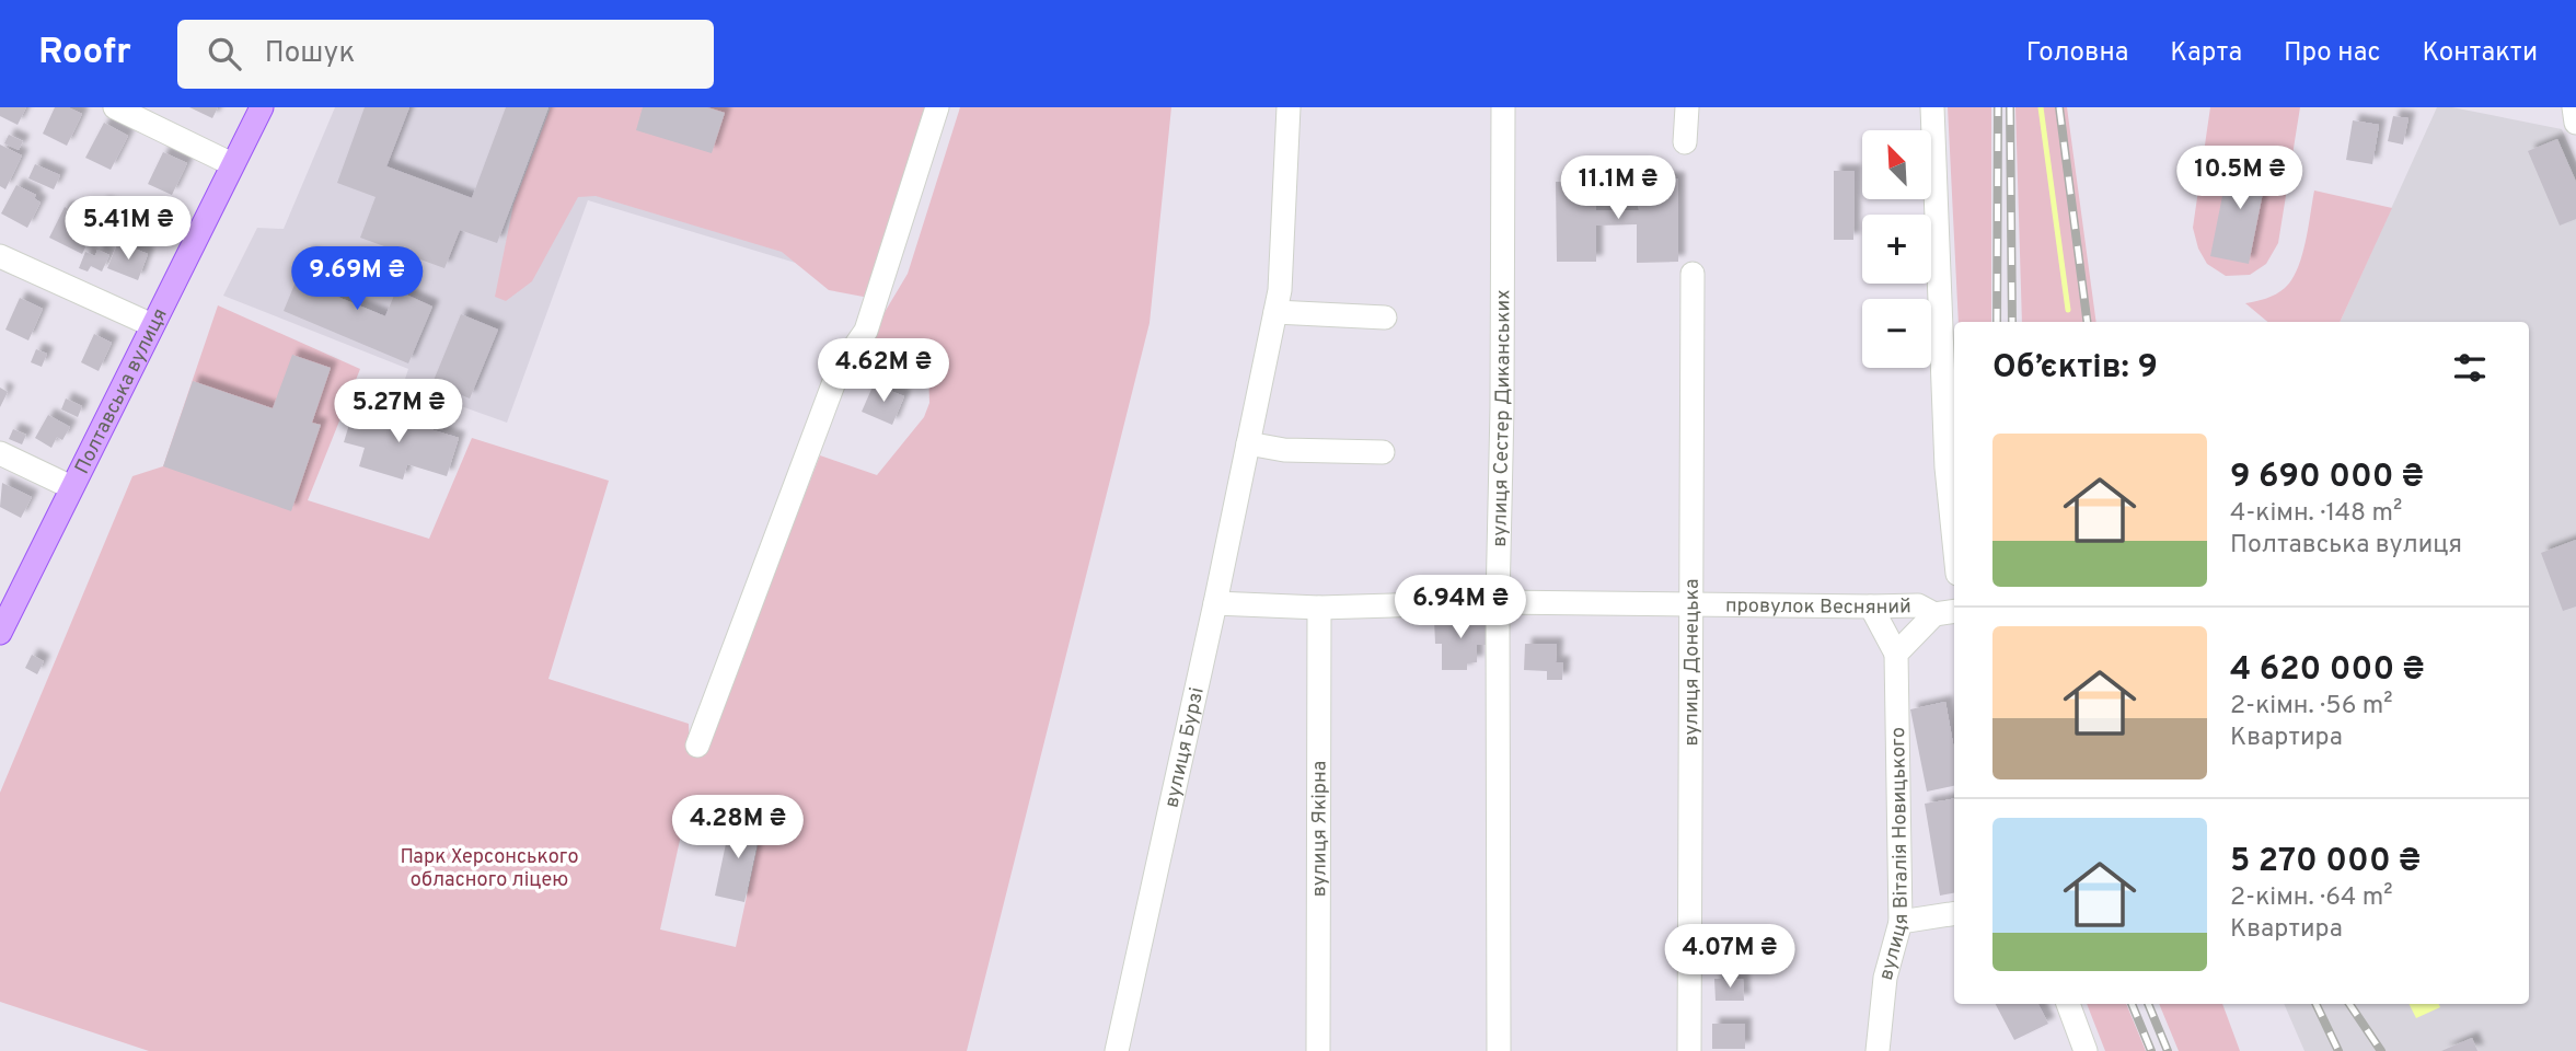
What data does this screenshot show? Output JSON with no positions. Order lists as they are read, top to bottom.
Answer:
{
  "streets": {
    "main road": ["Полтавська вулиця"],
    "street": [
      "вулиця Сестер Диканських",
      "провулок Весняний",
      "вулиця Донецька",
      "вулиця Бурзі",
      "вулиця Якірна",
      "вулиця Віталія Новицького"
    ]
  },
  "crossings": [
    ["вулиця Сестер Диканських", "провулок Весняний"],
    ["провулок Весняний", "вулиця Донецька"],
    ["провулок Весняний", "вулиця Бурзі"],
    ["провулок Весняний", "вулиця Якірна"],
    ["провулок Весняний", "вулиця Віталія Новицького"]
  ],
  "parks": ["Парк Херсонського обласного ліцею"],
  "north": "top left",
  "page": {
    "header": "Roofr",
    "search": "Пошук",
    "nav": [
      "Головна",
      "Карта",
      "Про нас",
      "Контакти"
    ],
    "map_buttons": ["+", "−"],
    "price": [
      "10.5M ₴",
      "11.1M ₴",
      "5.41M ₴",
      "9.69M ₴",
      "4.62M ₴",
      "5.27M ₴",
      "6.94M ₴",
      "4.28M ₴",
      "4.07M ₴"
    ],
    "heading": "Об’єктів: 9",
    "list": [
      {
        "name": "9 690 000 ₴",
        "note": "4-кімн. · 148 m² · Полтавська вулиця"
      },
      {
        "name": "4 620 000 ₴",
        "note": "2-кімн. · 56 m² · Квартира"
      },
      {
        "name": "5 270 000 ₴",
        "note": "2-кімн. · 64 m² · Квартира"
      }
    ]
  }
}
